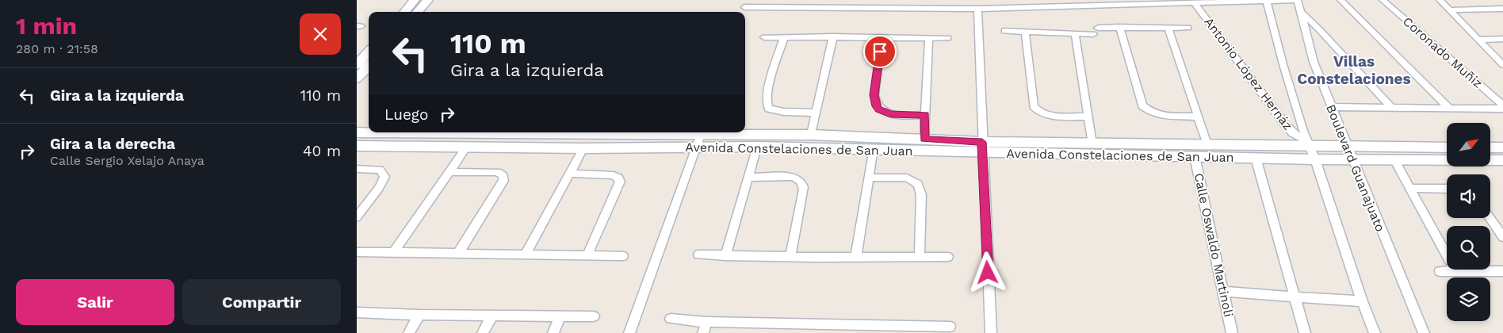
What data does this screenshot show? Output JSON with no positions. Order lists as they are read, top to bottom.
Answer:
{
  "streets": {
    "street": [
      "Coronado Muñiz",
      "Antonio López Hernáz",
      "Avenida Constelaciones de San Juan",
      "Boulevard Guanajuato",
      "Calle Oswaldo Martinoli"
    ]
  },
  "crossings": [
    ["Antonio López Hernáz", "Avenida Constelaciones de San Juan"],
    ["Avenida Constelaciones de San Juan", "Boulevard Guanajuato"],
    ["Avenida Constelaciones de San Juan", "Calle Oswaldo Martinoli"]
  ],
  "districts": ["Villas Constelaciones"],
  "north": "top right",
  "page": {
    "heading": ["1 min", "280 m · 21:58"],
    "turn": ["110 m", "Gira a la izquierda"],
    "list": [
      {
        "name": "Gira a la izquierda",
        "value": "110 m"
      },
      {
        "name": "Gira a la derecha",
        "note": "Calle Sergio Xelajo Anaya",
        "value": "40 m"
      }
    ],
    "then": "Luego",
    "buttons": ["Salir", "Compartir"]
  }
}
